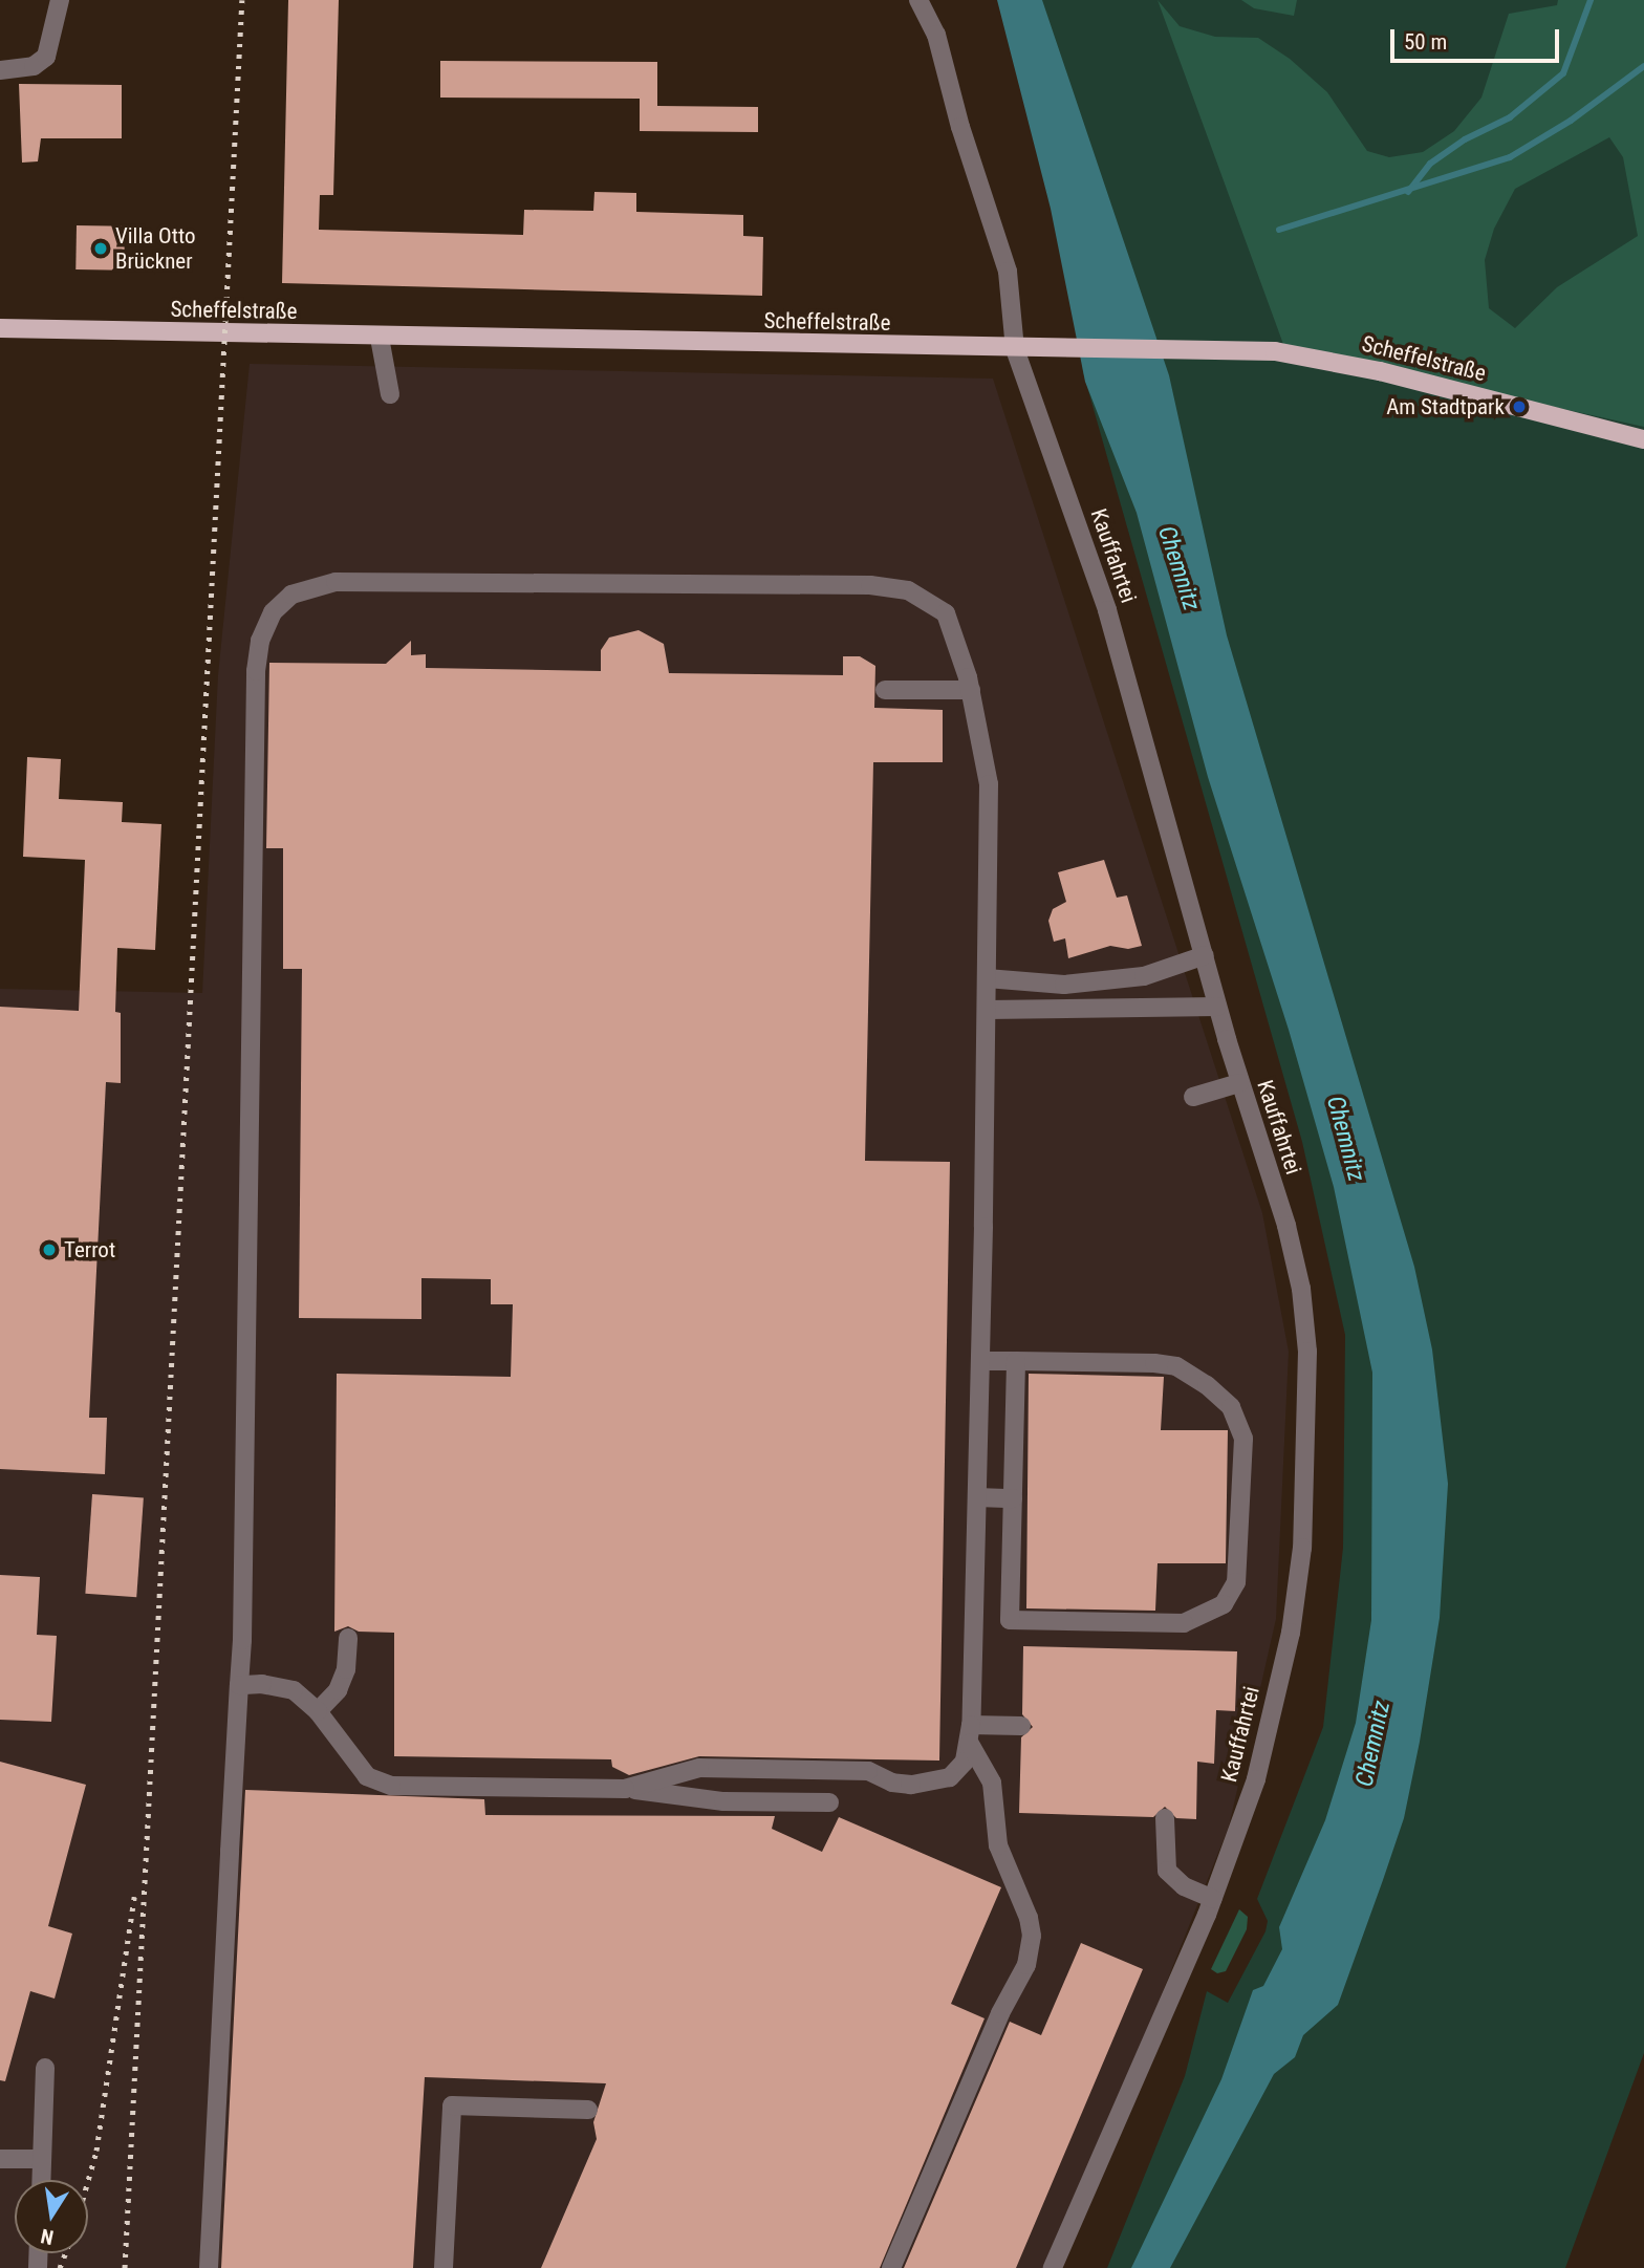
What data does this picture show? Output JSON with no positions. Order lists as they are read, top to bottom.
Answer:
{
  "streets": {
    "main road": ["Scheffelstraße"],
    "street": ["Kauffahrtei"]
  },
  "crossings": [
    ["Scheffelstraße", "Kauffahrtei"]
  ],
  "water": ["Chemnitz"],
  "places": ["Villa Otto Brückner", "Am Stadtpark", "Terrot"],
  "scale_bar": "50 m",
  "north": "bottom"
}
